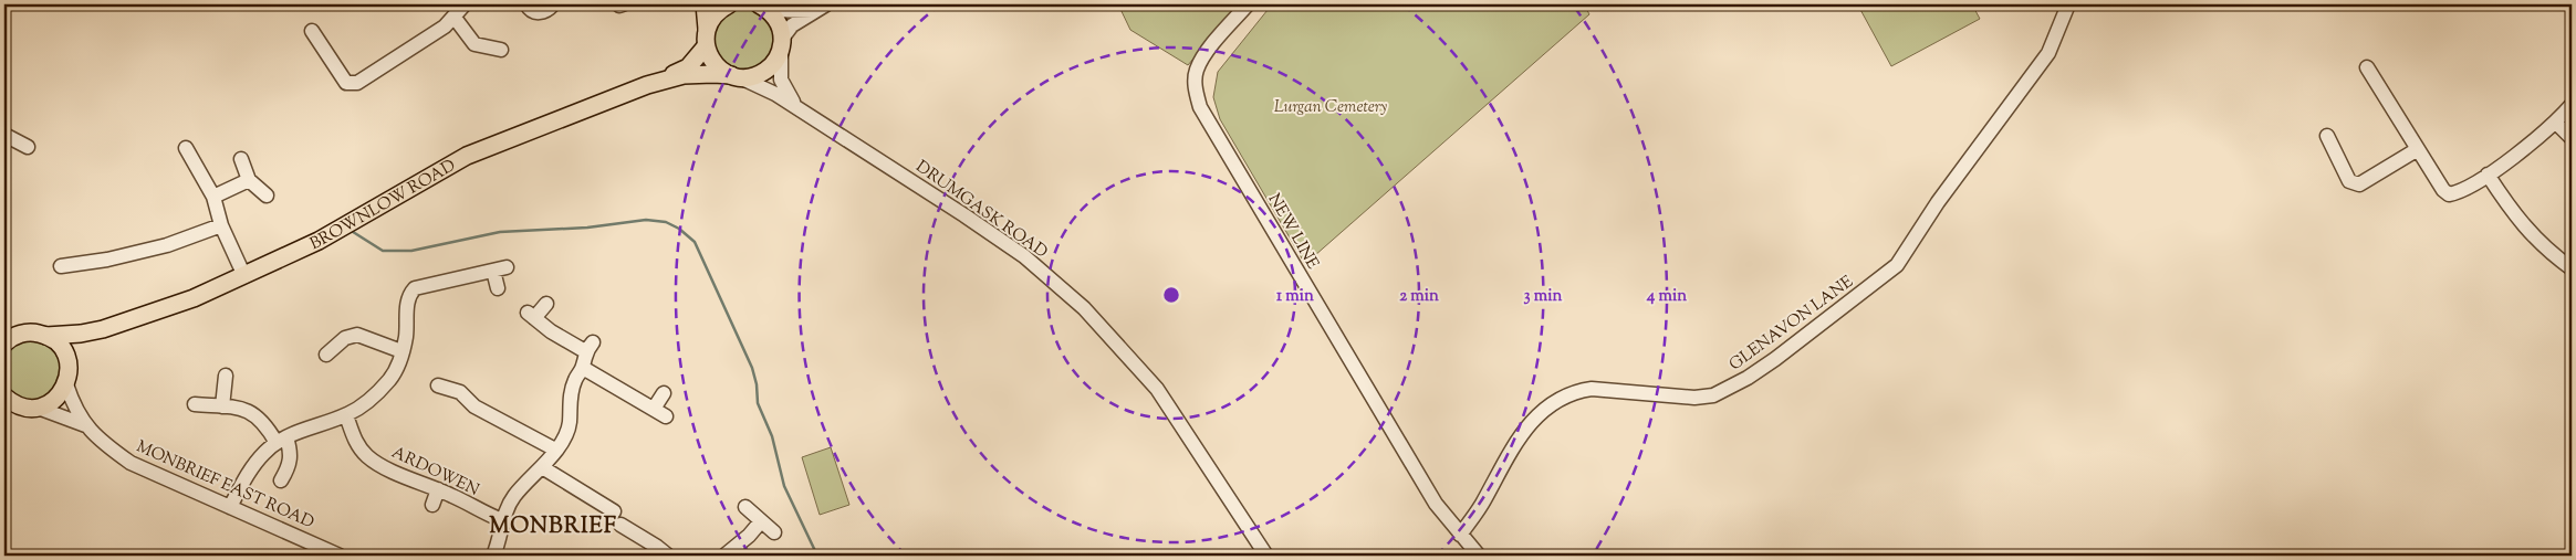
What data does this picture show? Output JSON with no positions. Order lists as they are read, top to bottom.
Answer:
{
  "streets": {
    "main road": ["BROWNLOW ROAD"],
    "street": [
      "DRUMGASK ROAD",
      "NEW LINE",
      "GLENAVON LANE",
      "ARDOWEN",
      "MONBRIEF EAST ROAD"
    ]
  },
  "crossings": [
    ["BROWNLOW ROAD", "DRUMGASK ROAD"],
    ["NEW LINE", "GLENAVON LANE"]
  ],
  "districts": ["MONBRIEF"],
  "parks": ["Lurgan Cemetery"],
  "rings": [
    "1 min",
    "2 min",
    "3 min",
    "4 min"
  ]
}
